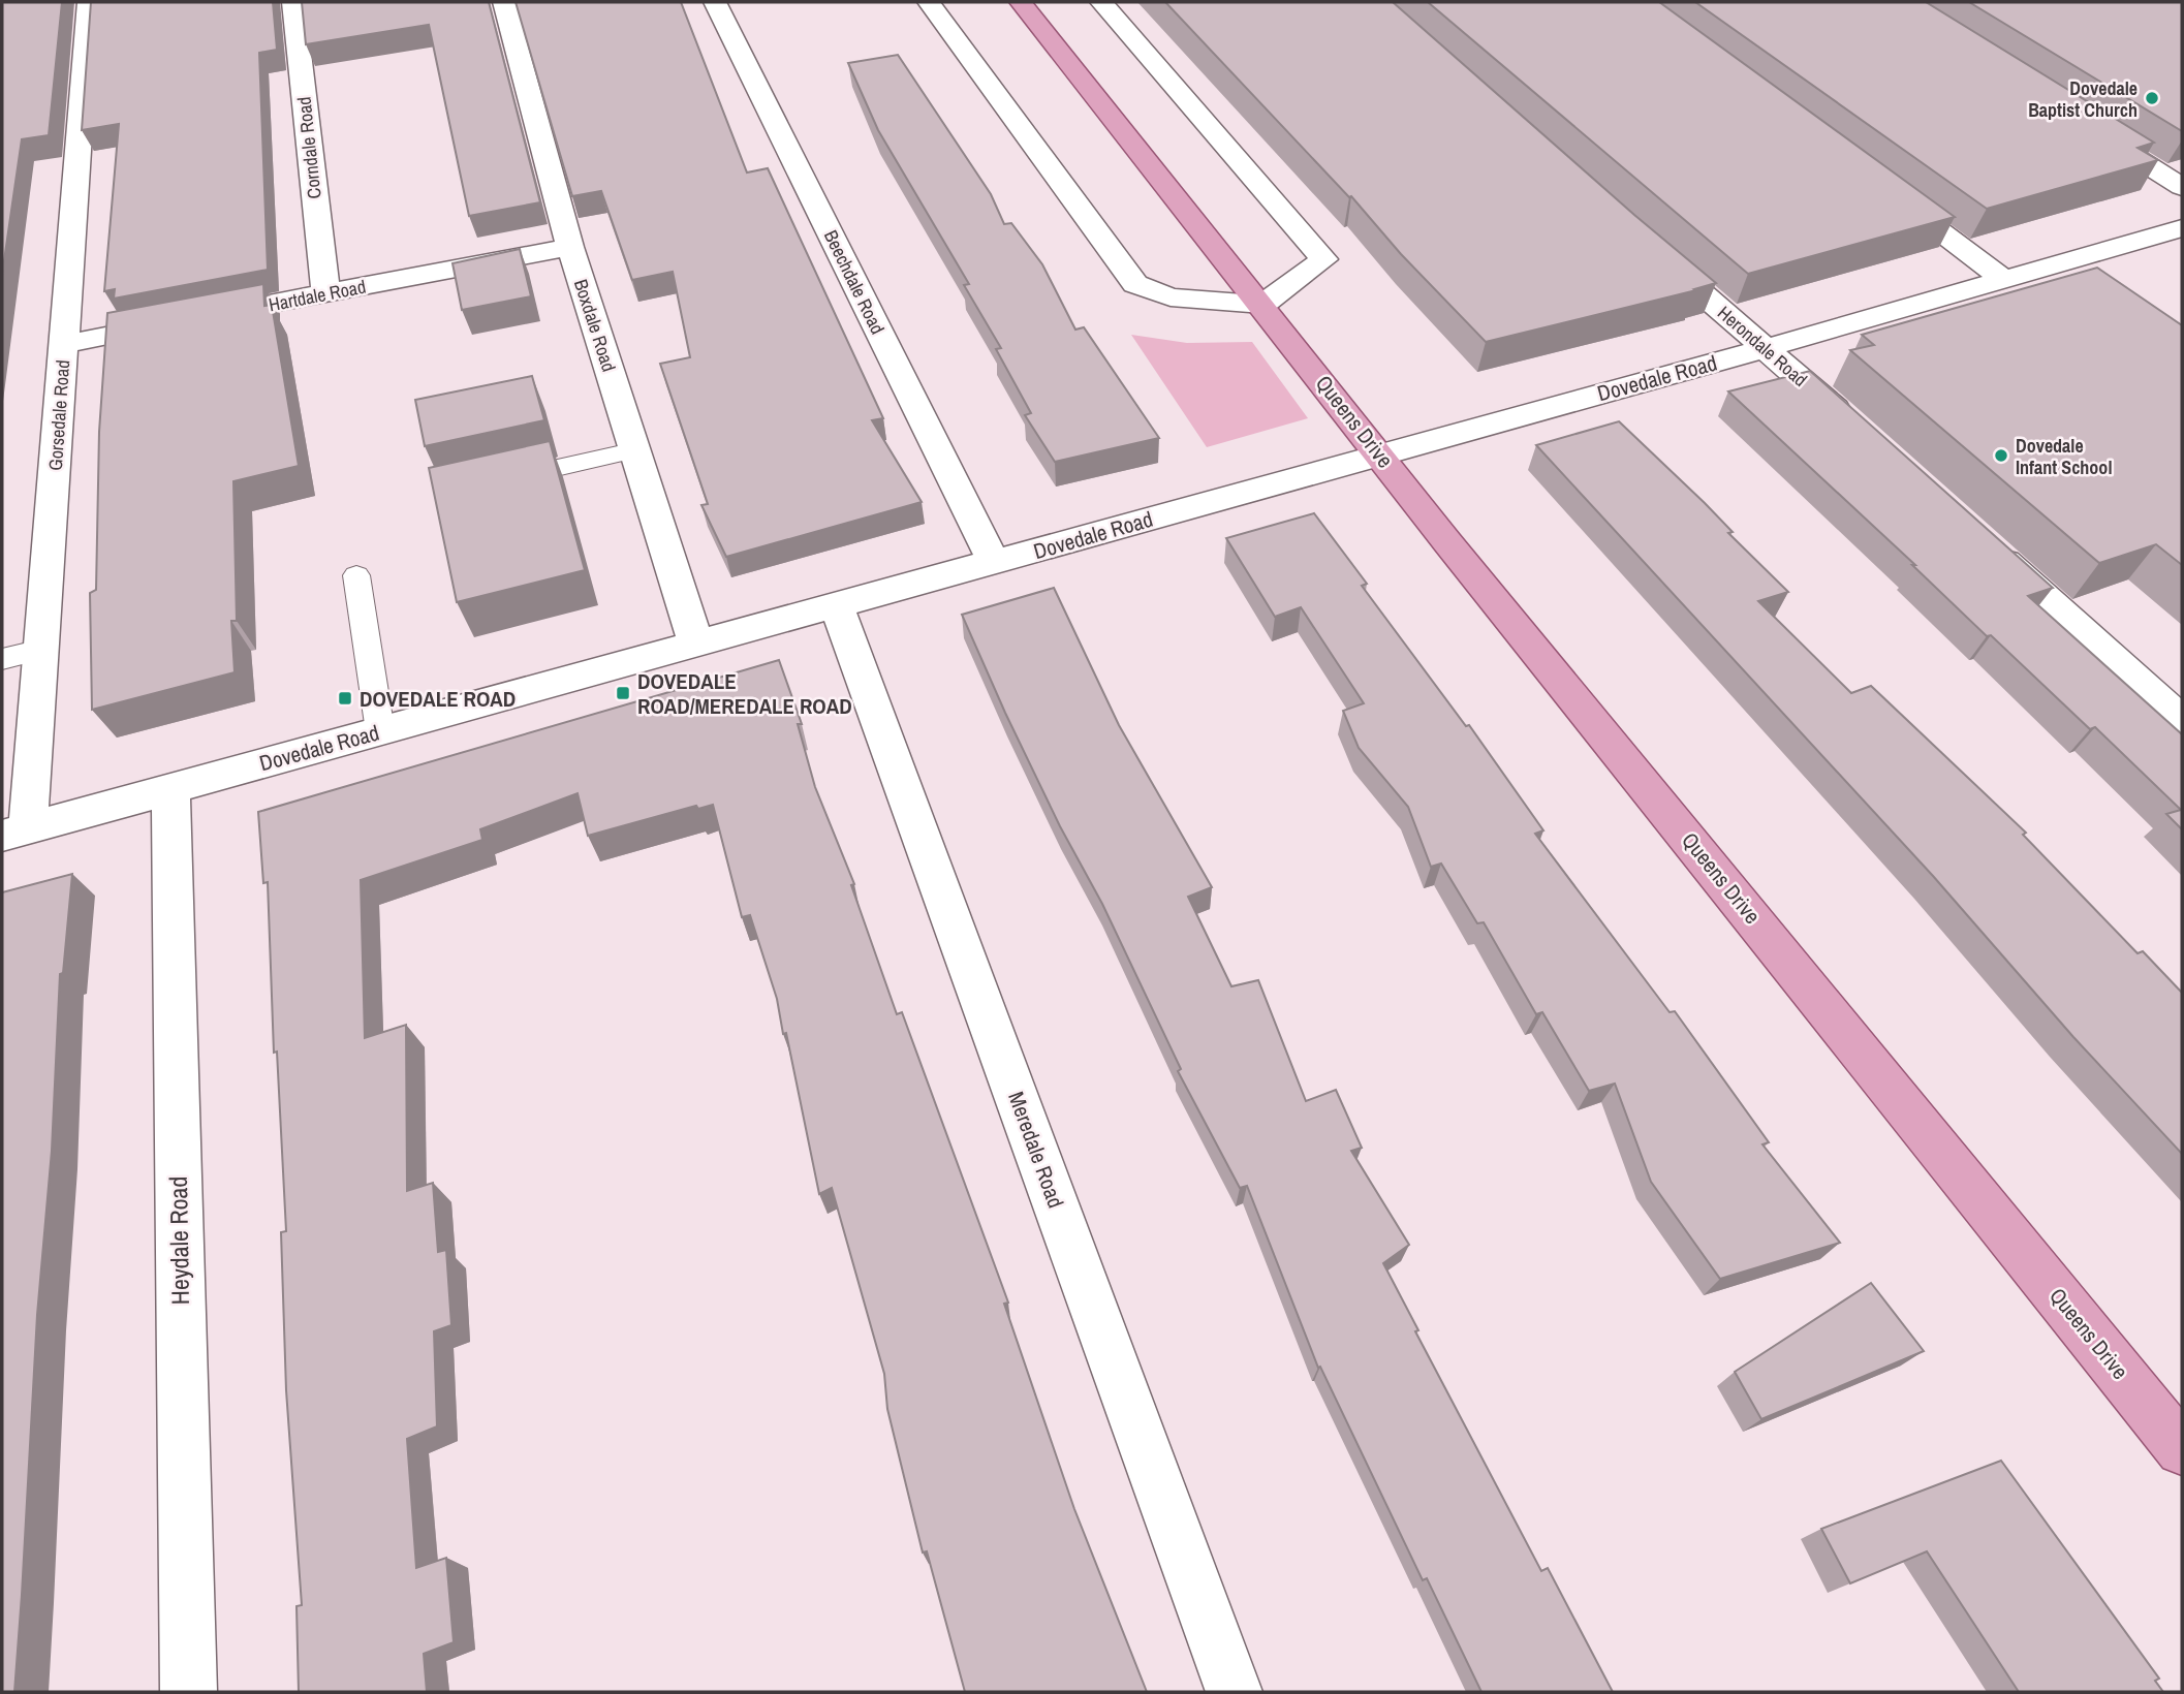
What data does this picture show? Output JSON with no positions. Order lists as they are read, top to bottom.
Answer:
{
  "streets": {
    "main road": ["Queens Drive"],
    "street": [
      "Corndale Road",
      "Beechdale Road",
      "Hartdale Road",
      "Boxdale Road",
      "Herondale Road",
      "Dovedale Road",
      "Gorsedale Road",
      "Meredale Road",
      "Heydale Road"
    ]
  },
  "crossings": [
    ["Corndale Road", "Hartdale Road"],
    ["Beechdale Road", "Dovedale Road"],
    ["Hartdale Road", "Boxdale Road"],
    ["Hartdale Road", "Gorsedale Road"],
    ["Boxdale Road", "Dovedale Road"],
    ["Herondale Road", "Dovedale Road"],
    ["Dovedale Road", "Gorsedale Road"],
    ["Dovedale Road", "Queens Drive"],
    ["Dovedale Road", "Meredale Road"],
    ["Dovedale Road", "Heydale Road"]
  ],
  "places": {
    "other": ["Dovedale Baptist Church", "Dovedale Infant School"],
    "transit": ["DOVEDALE ROAD/MEREDALE ROAD", "DOVEDALE ROAD"]
  }
}
